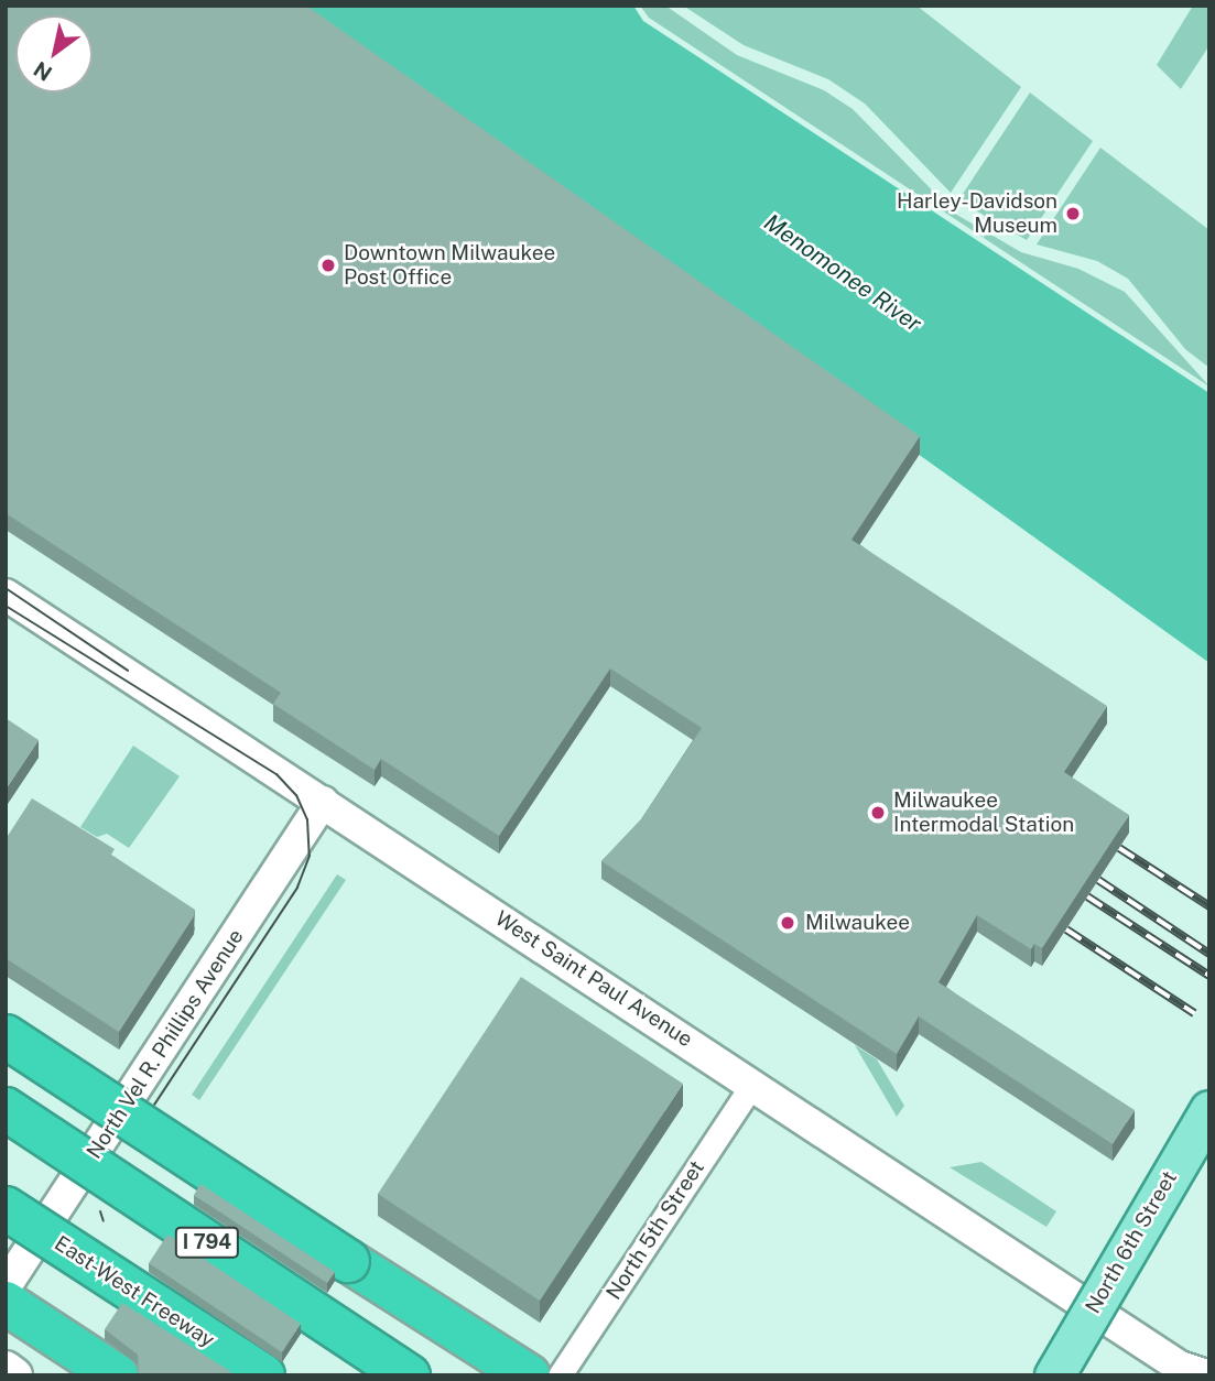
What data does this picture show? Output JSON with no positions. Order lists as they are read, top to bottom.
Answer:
{
  "streets": {
    "highway": ["I 794", "East-West Freeway"],
    "main road": ["North 6th Street"],
    "street": ["West Saint Paul Avenue", "North Vel R. Phillips Avenue", "North 5th Street"]
  },
  "crossings": [
    ["West Saint Paul Avenue", "North Vel R. Phillips Avenue"],
    ["West Saint Paul Avenue", "North 5th Street"]
  ],
  "water": ["Menomonee River"],
  "places": [
    "Harley-Davidson Museum",
    "Downtown Milwaukee Post Office",
    "Milwaukee Intermodal Station",
    "Milwaukee"
  ],
  "north": "bottom left"
}
